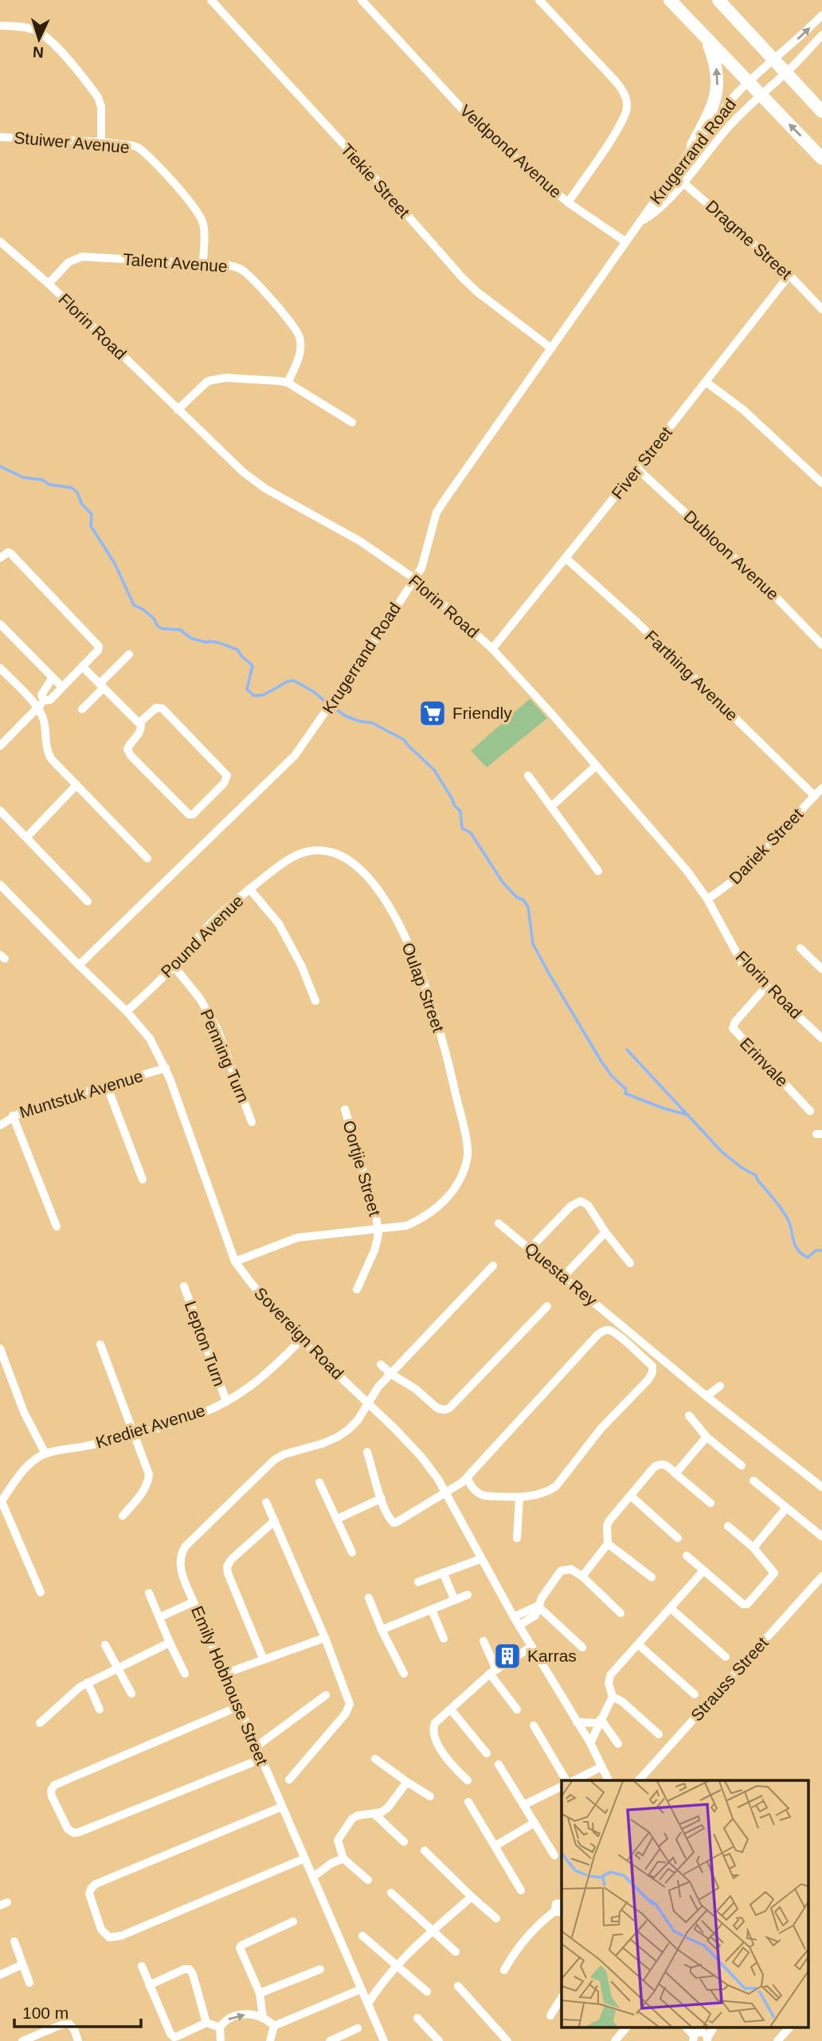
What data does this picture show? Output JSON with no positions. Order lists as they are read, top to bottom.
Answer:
{
  "streets": {
    "street": [
      "Stuiwer Avenue",
      "Veldpond Avenue",
      "Krugerrand Road",
      "Tiekie Street",
      "Dragme Street",
      "Talent Avenue",
      "Florin Road",
      "Fiver Street",
      "Dubloon Avenue",
      "Farthing Avenue",
      "Dariek Street",
      "Pound Avenue",
      "Oulap Street",
      "Penning Turn",
      "Erinvale",
      "Muntstuk Avenue",
      "Oortjie Street",
      "Questa Rey",
      "Sovereign Road",
      "Lepton Turn",
      "Krediet Avenue",
      "Strauss Street",
      "Emily Hobhouse Street"
    ]
  },
  "crossings": [
    ["Stuiwer Avenue", "Talent Avenue"],
    ["Veldpond Avenue", "Krugerrand Road"],
    ["Krugerrand Road", "Tiekie Street"],
    ["Krugerrand Road", "Dragme Street"],
    ["Krugerrand Road", "Florin Road"],
    ["Krugerrand Road", "Sovereign Road"],
    ["Dragme Street", "Fiver Street"],
    ["Talent Avenue", "Florin Road"],
    ["Florin Road", "Fiver Street"],
    ["Florin Road", "Dariek Street"],
    ["Florin Road", "Erinvale"],
    ["Fiver Street", "Dubloon Avenue"],
    ["Fiver Street", "Farthing Avenue"],
    ["Farthing Avenue", "Dariek Street"],
    ["Pound Avenue", "Oulap Street"],
    ["Pound Avenue", "Penning Turn"],
    ["Pound Avenue", "Sovereign Road"],
    ["Oulap Street", "Oortjie Street"],
    ["Muntstuk Avenue", "Sovereign Road"],
    ["Sovereign Road", "Krediet Avenue"],
    ["Sovereign Road", "Emily Hobhouse Street"],
    ["Lepton Turn", "Krediet Avenue"]
  ],
  "places": {
    "supermarket": ["Friendly"],
    "building": ["Karras"]
  },
  "scale_bar": "100 m",
  "north": "bottom"
}
